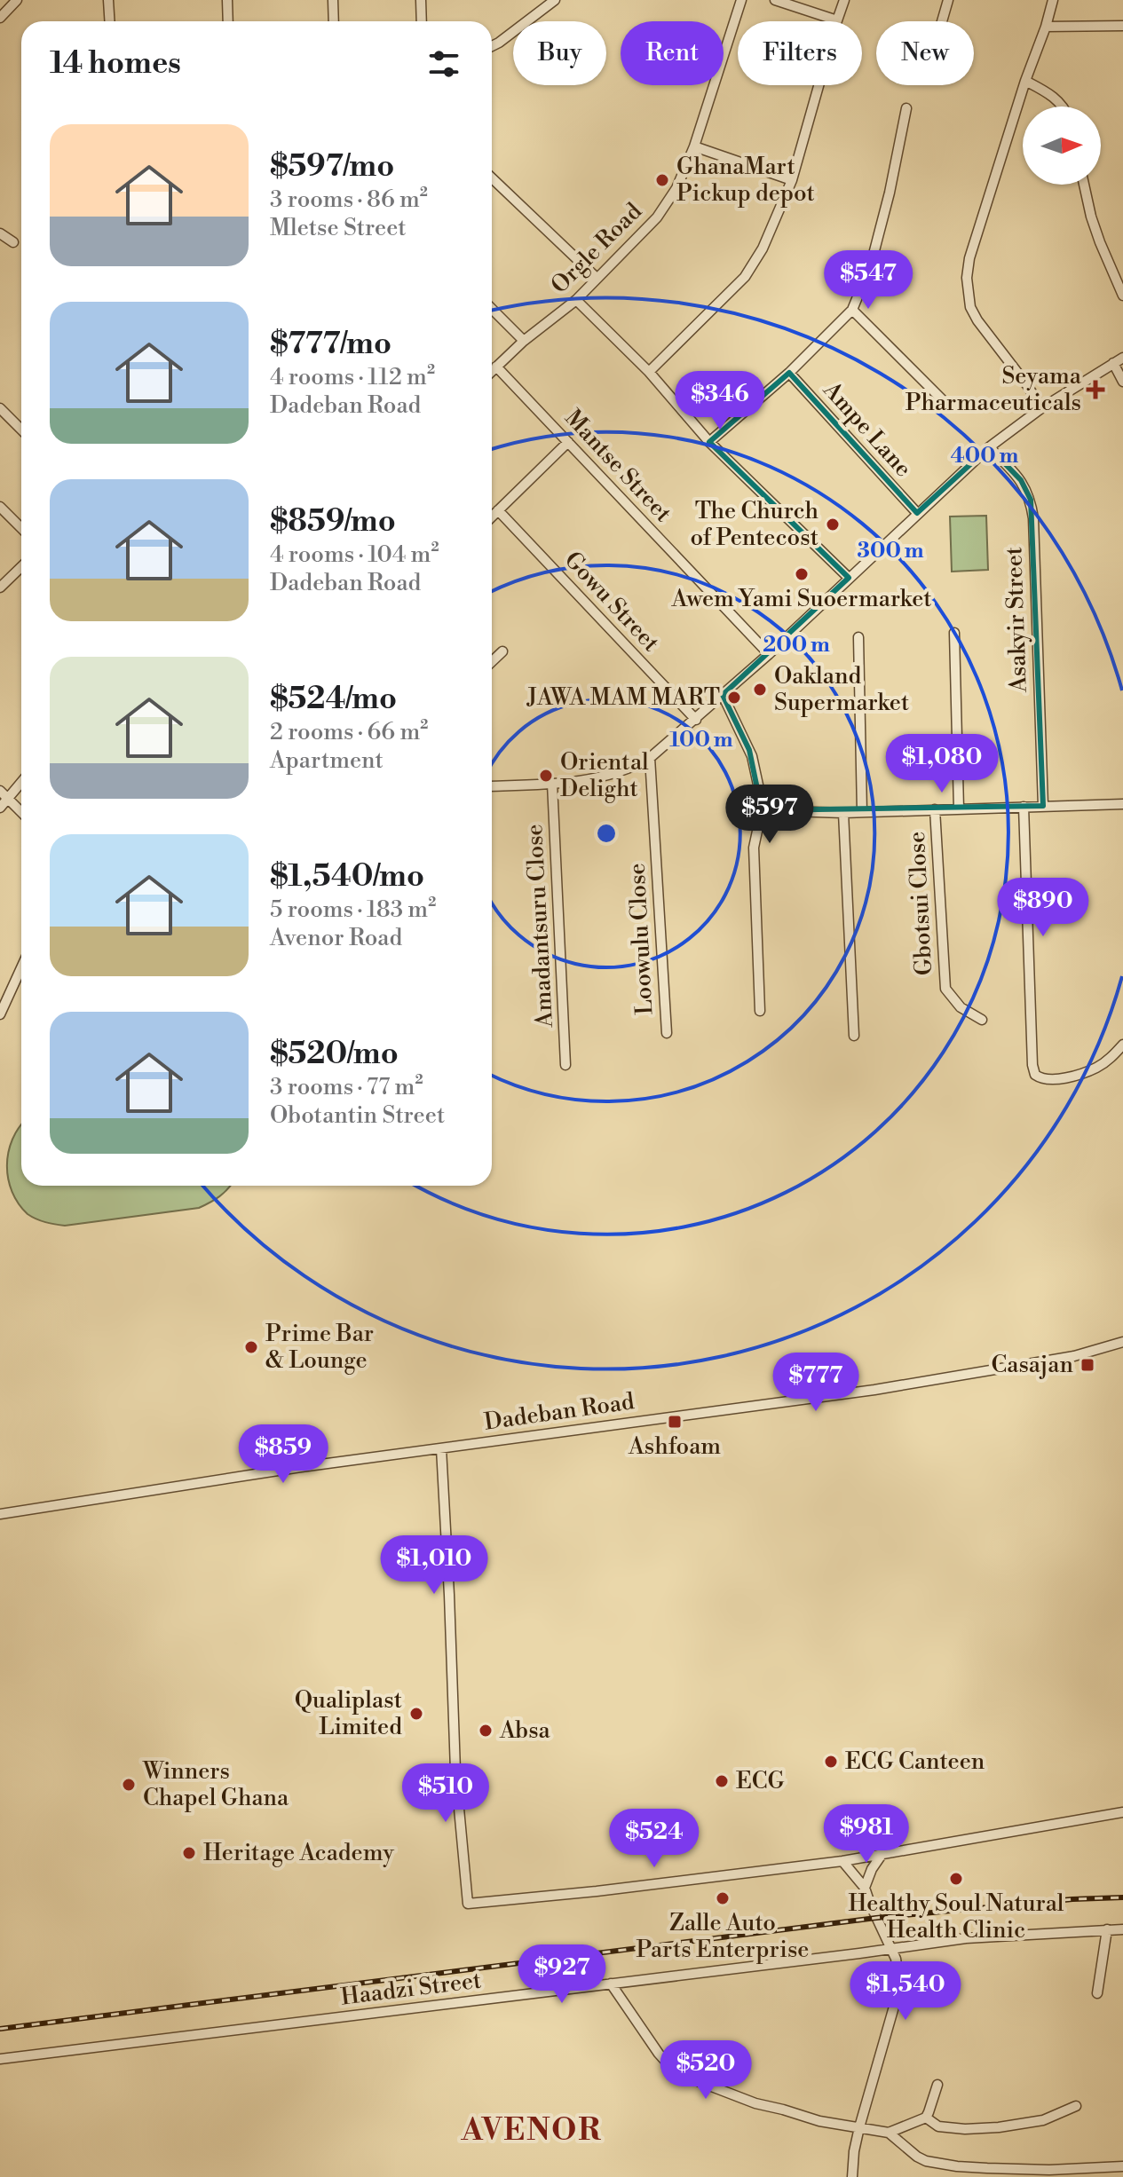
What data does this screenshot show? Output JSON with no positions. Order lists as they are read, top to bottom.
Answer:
{
  "streets": {
    "street": [
      "Orgle Road",
      "Ampe Lane",
      "Mantse Street",
      "Gowu Street",
      "Asakyir Street",
      "Gbotsui Close",
      "Amadantsuru Close",
      "Loowulu Close",
      "Dadeban Road",
      "Haadzi Street"
    ]
  },
  "crossings": [
    ["Orgle Road", "Mantse Street"]
  ],
  "districts": ["AVENOR"],
  "places": {
    "other": [
      "GhanaMart Pickup depot",
      "The Church of Pentecost",
      "Awem Yami Suoermarket",
      "Oakland Supermarket",
      "JAWA MAM MART",
      "Oriental Delight",
      "Prime Bar & Lounge",
      "Qualiplast Limited",
      "Absa",
      "ECG Canteen",
      "ECG",
      "Winners Chapel Ghana",
      "Heritage Academy",
      "Healthy Soul Natural Health Clinic",
      "Zalle Auto Parts Enterprise"
    ],
    "health": ["Seyama Pharmaceuticals"],
    "transit": ["Casajan", "Ashfoam"]
  },
  "north": "right",
  "page": {
    "chip": [
      "Buy",
      "Rent",
      "Filters",
      "New"
    ],
    "heading": "14 homes",
    "list": [
      {
        "name": "$597/mo",
        "note": "3 rooms · 86 m² · Mletse Street"
      },
      {
        "name": "$777/mo",
        "note": "4 rooms · 112 m² · Dadeban Road"
      },
      {
        "name": "$859/mo",
        "note": "4 rooms · 104 m² · Dadeban Road"
      },
      {
        "name": "$524/mo",
        "note": "2 rooms · 66 m² · Apartment"
      },
      {
        "name": "$1,540/mo",
        "note": "5 rooms · 183 m² · Avenor Road"
      },
      {
        "name": "$520/mo",
        "note": "3 rooms · 77 m² · Obotantin Street"
      }
    ],
    "price": [
      "$547",
      "$346",
      "$1,080",
      "$597",
      "$890",
      "$777",
      "$859",
      "$1,010",
      "$510",
      "$981",
      "$524",
      "$927",
      "$1,540",
      "$520"
    ]
  },
  "rings": [
    "400 m",
    "300 m",
    "200 m",
    "100 m"
  ]
}
